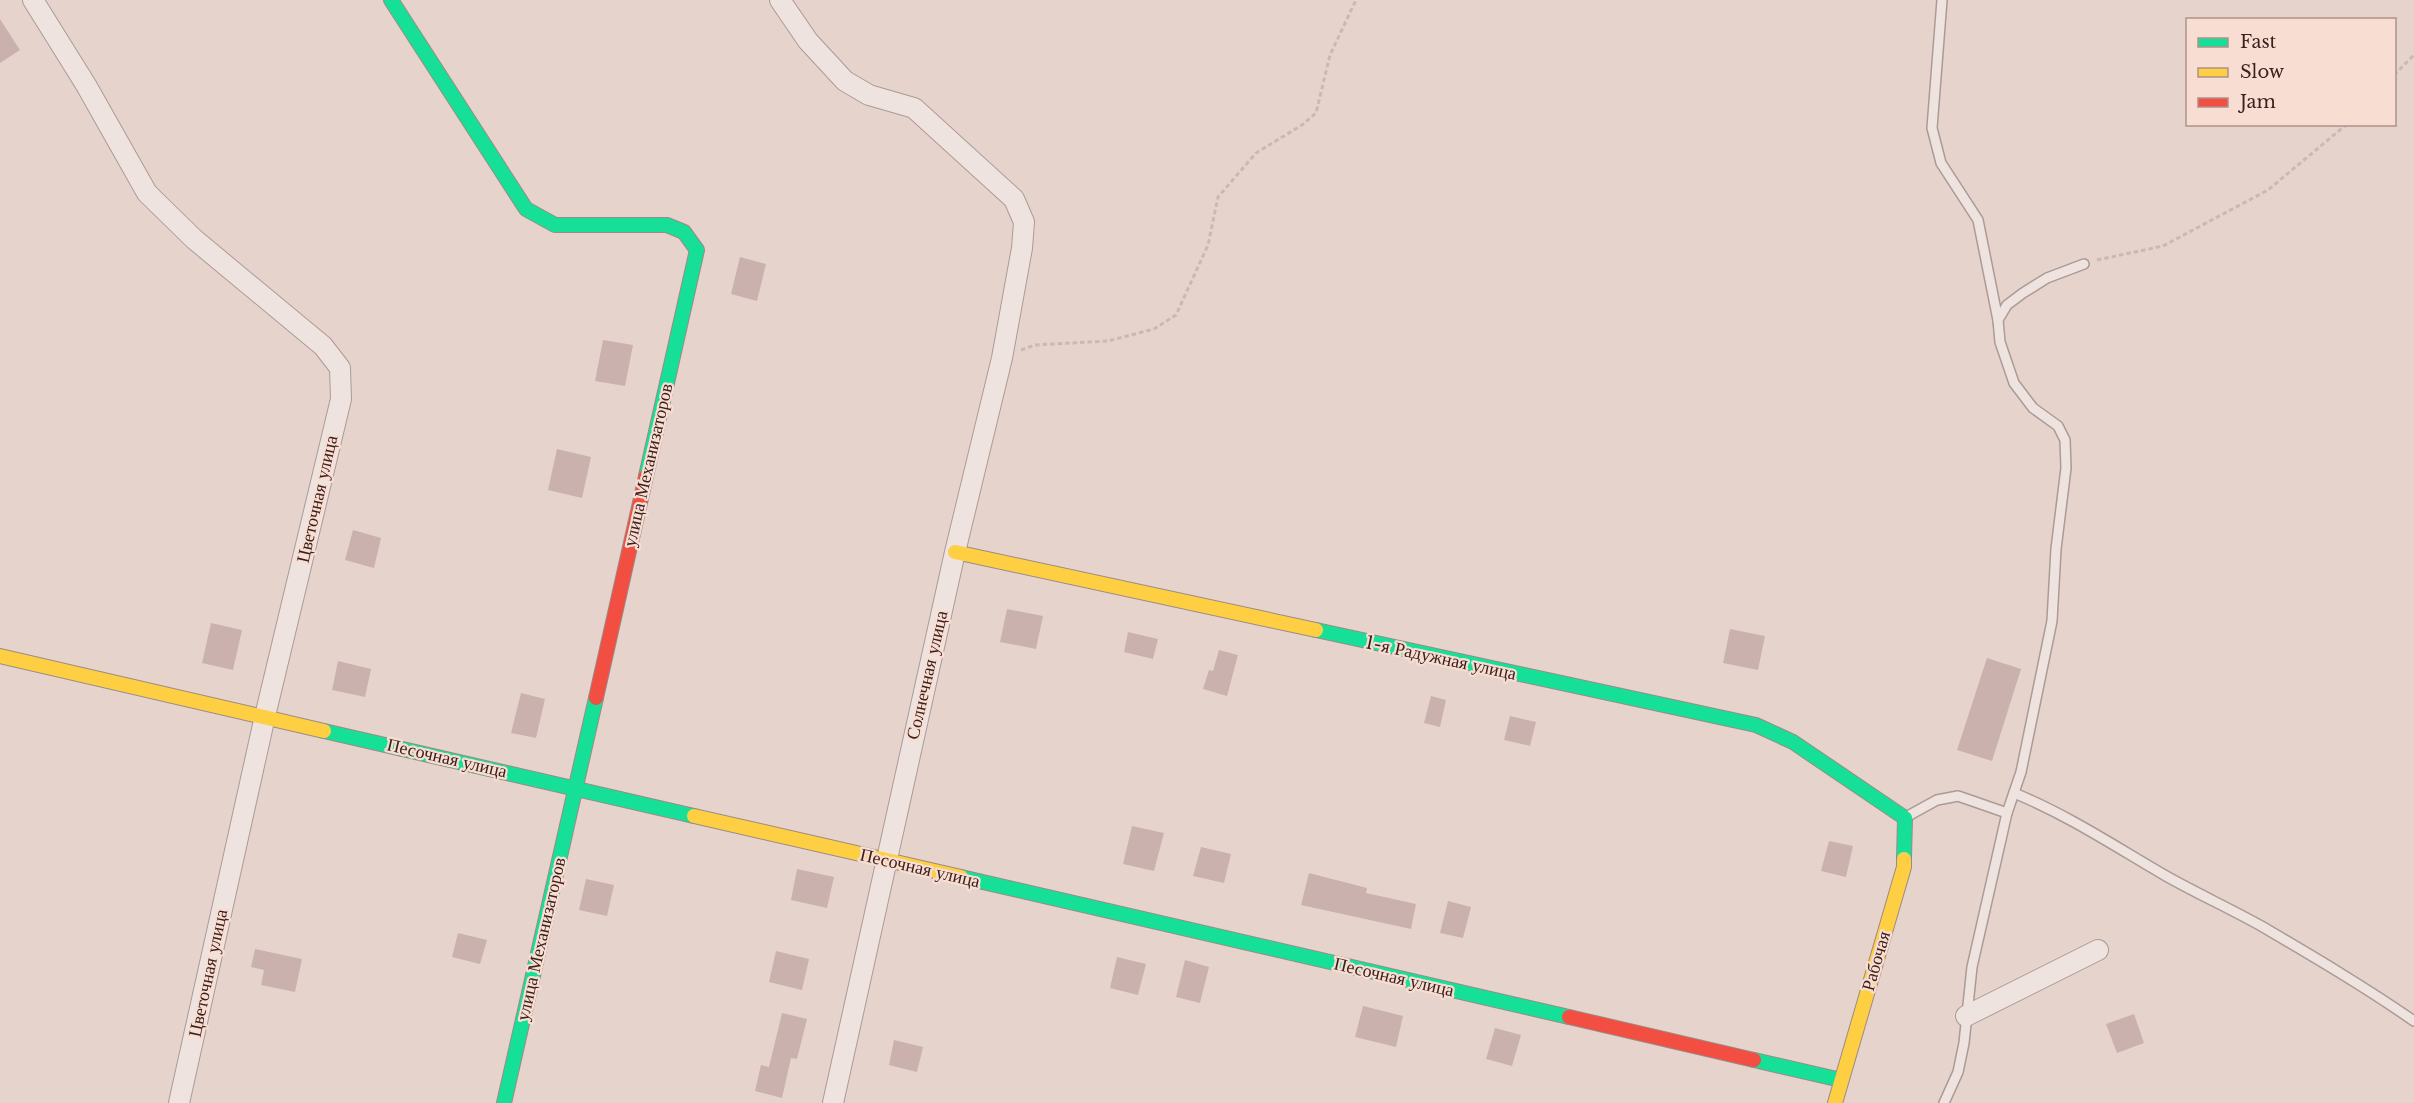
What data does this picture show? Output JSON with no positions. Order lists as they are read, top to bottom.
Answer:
{
  "streets": {
    "street": [
      "улица Механизаторов",
      "Цветочная улица",
      "1-я Радужная улица",
      "Солнечная улица",
      "Песочная улица",
      "Рабочая"
    ]
  },
  "crossings": [
    ["улица Механизаторов", "Песочная улица"],
    ["Цветочная улица", "Песочная улица"],
    ["1-я Радужная улица", "Солнечная улица"],
    ["1-я Радужная улица", "Рабочая"],
    ["Солнечная улица", "Песочная улица"],
    ["Песочная улица", "Рабочая"]
  ],
  "legend": ["Fast", "Slow", "Jam"]
}
